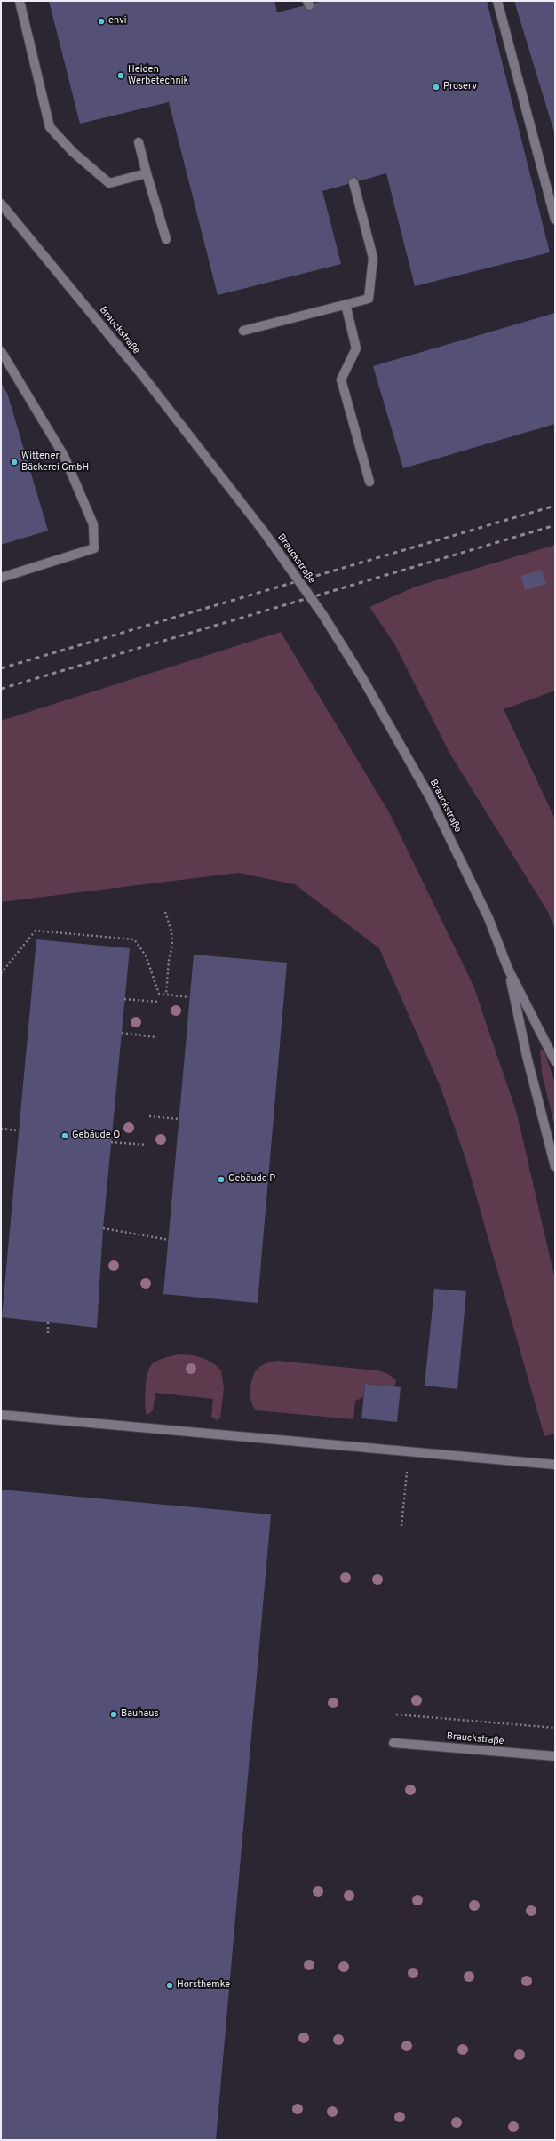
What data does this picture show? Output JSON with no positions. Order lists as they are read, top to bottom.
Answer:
{
  "streets": {
    "street": ["Brauckstraße"]
  },
  "places": [
    "envi",
    "Heiden Werbetechnik",
    "Proserv",
    "Wittener Bäckerei GmbH",
    "Gebäude O",
    "Gebäude P",
    "Bauhaus",
    "Horsthemke"
  ]
}
